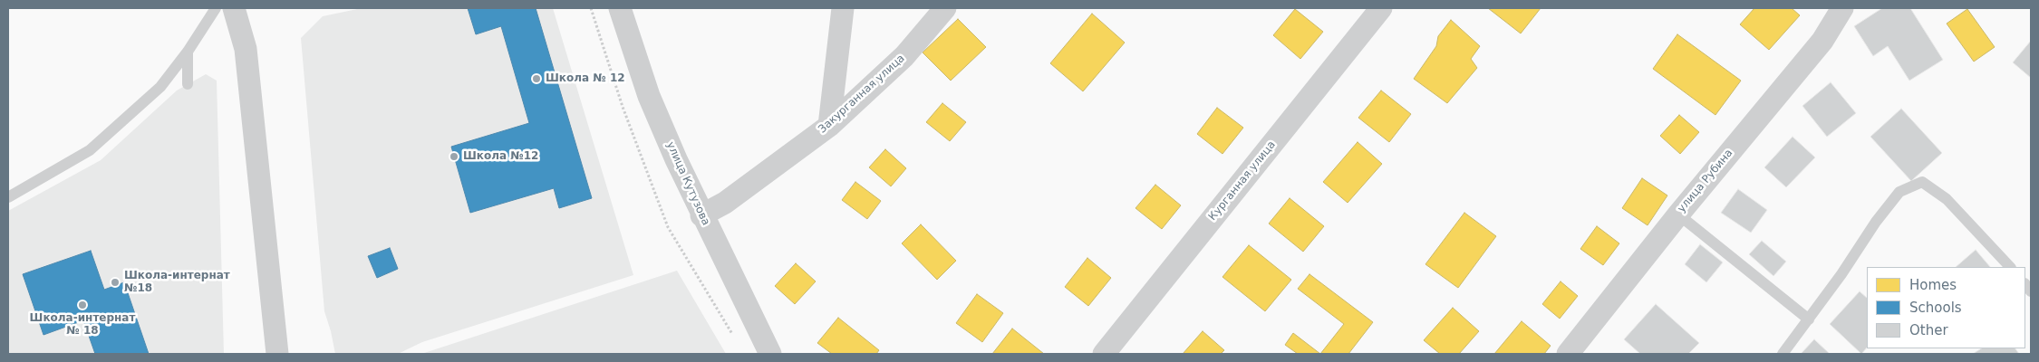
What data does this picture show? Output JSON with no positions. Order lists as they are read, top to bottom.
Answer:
{
  "streets": {
    "street": [
      "Закурганная улица",
      "Курганная улица",
      "улица Рубина",
      "улица Кутузова"
    ]
  },
  "crossings": [
    ["Закурганная улица", "улица Кутузова"]
  ],
  "places": [
    "Школа № 12",
    "Школа №12",
    "Школа-интернат №18",
    "Школа-интернат № 18"
  ],
  "legend": ["Homes", "Schools", "Other"]
}
